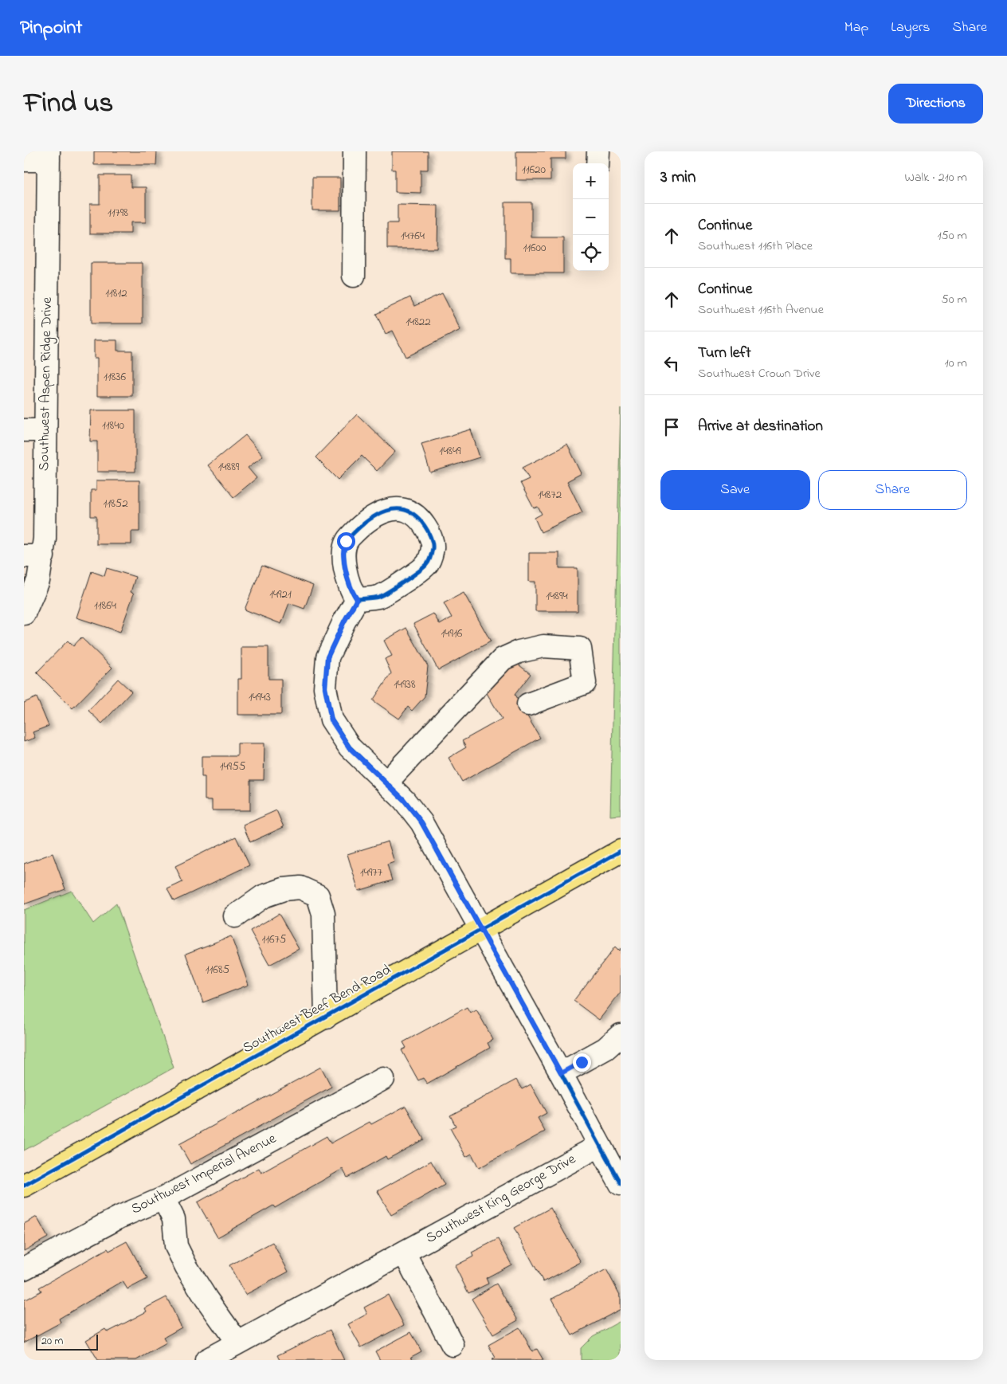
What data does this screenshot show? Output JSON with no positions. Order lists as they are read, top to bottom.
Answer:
{
  "streets": {
    "main road": ["Southwest Beef Bend Road"],
    "street": ["Southwest Aspen Ridge Drive", "Southwest Imperial Avenue", "Southwest King George Drive"]
  },
  "house_numbers": [
    "11620",
    "11798",
    "14764",
    "11600",
    "11812",
    "14822",
    "11836",
    "11840",
    "14849",
    "14889",
    "14872",
    "11852",
    "14921",
    "14894",
    "11864",
    "14916",
    "14938",
    "14943",
    "14955",
    "14977",
    "11675",
    "11685"
  ],
  "scale_bar": "20 m",
  "page": {
    "header": "Pinpoint",
    "nav": ["Map", "Layers", "Share"],
    "title": "Find us",
    "buttons": [
      "Directions",
      ["Save", "Share"]
    ],
    "heading": ["3 min", "Walk · 210 m"],
    "map_buttons": ["+", "−"],
    "list": [
      ["Continue", "Southwest 116th Place", "150 m"],
      ["Continue", "Southwest 116th Avenue", "50 m"],
      ["Turn left", "Southwest Crown Drive", "10 m"],
      "Arrive at destination"
    ],
    "scale": "20 m"
  }
}
